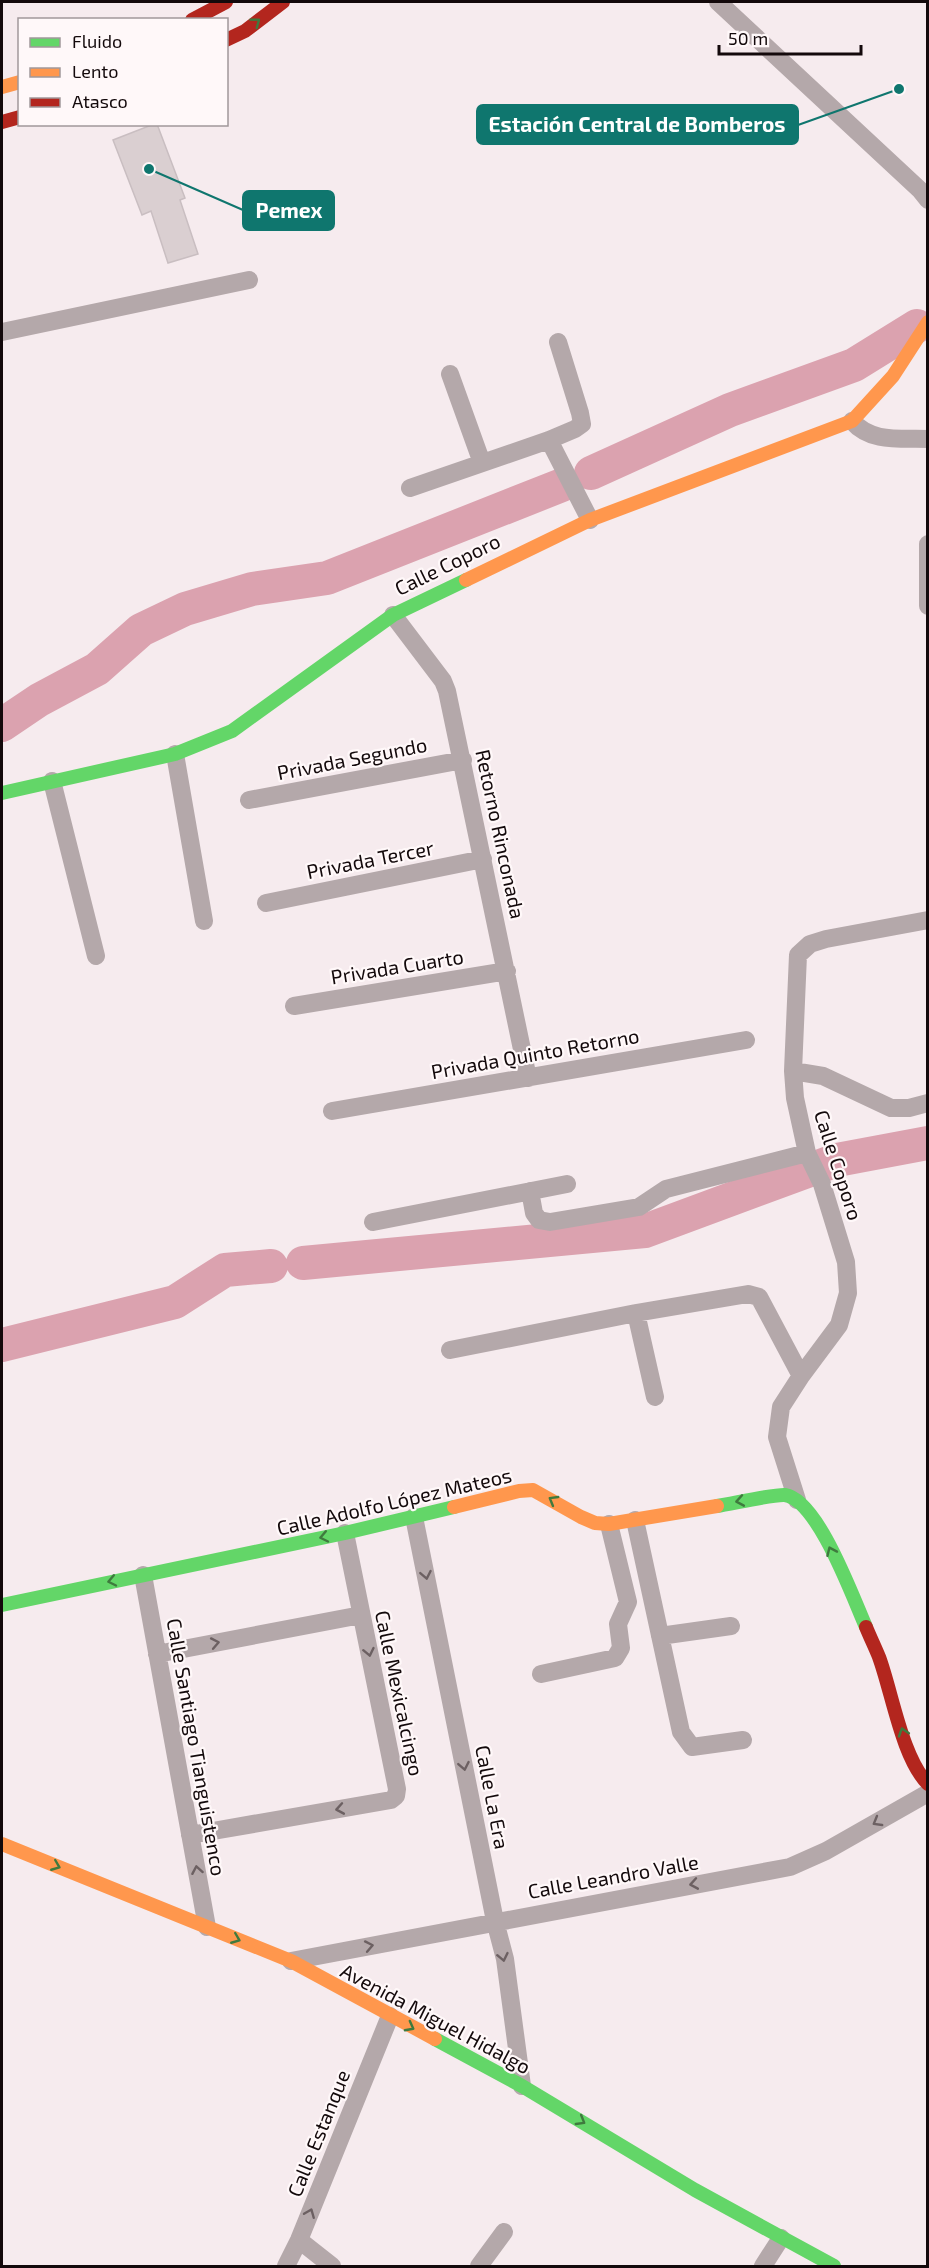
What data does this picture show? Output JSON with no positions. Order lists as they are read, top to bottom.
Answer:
{
  "streets": {
    "main road": ["Calle Coporo", "Calle Adolfo López Mateos", "Avenida Miguel Hidalgo"],
    "street": [
      "Privada Segundo",
      "Retorno Rinconada",
      "Privada Tercer",
      "Privada Cuarto",
      "Privada Quinto Retorno",
      "Calle Mexicalcingo",
      "Calle Santiago Tianguistenco",
      "Calle La Era",
      "Calle Leandro Valle",
      "Calle Estanque"
    ]
  },
  "crossings": [
    ["Calle Coporo", "Retorno Rinconada"],
    ["Calle Coporo", "Calle Adolfo López Mateos"],
    ["Privada Segundo", "Retorno Rinconada"],
    ["Retorno Rinconada", "Privada Tercer"],
    ["Retorno Rinconada", "Privada Cuarto"],
    ["Retorno Rinconada", "Privada Quinto Retorno"],
    ["Calle Adolfo López Mateos", "Calle Mexicalcingo"],
    ["Calle Adolfo López Mateos", "Calle Santiago Tianguistenco"],
    ["Calle Adolfo López Mateos", "Calle La Era"],
    ["Calle Mexicalcingo", "Calle Santiago Tianguistenco"],
    ["Calle Santiago Tianguistenco", "Avenida Miguel Hidalgo"],
    ["Calle La Era", "Calle Leandro Valle"],
    ["Calle La Era", "Avenida Miguel Hidalgo"],
    ["Calle Leandro Valle", "Avenida Miguel Hidalgo"],
    ["Avenida Miguel Hidalgo", "Calle Estanque"]
  ],
  "one_way": [
    "Calle Adolfo López Mateos",
    "Calle La Era",
    "Avenida Miguel Hidalgo",
    "Calle Estanque"
  ],
  "places": ["Estación Central de Bomberos", "Pemex"],
  "legend": ["Fluido", "Lento", "Atasco"],
  "scale_bar": "50 m"
}
